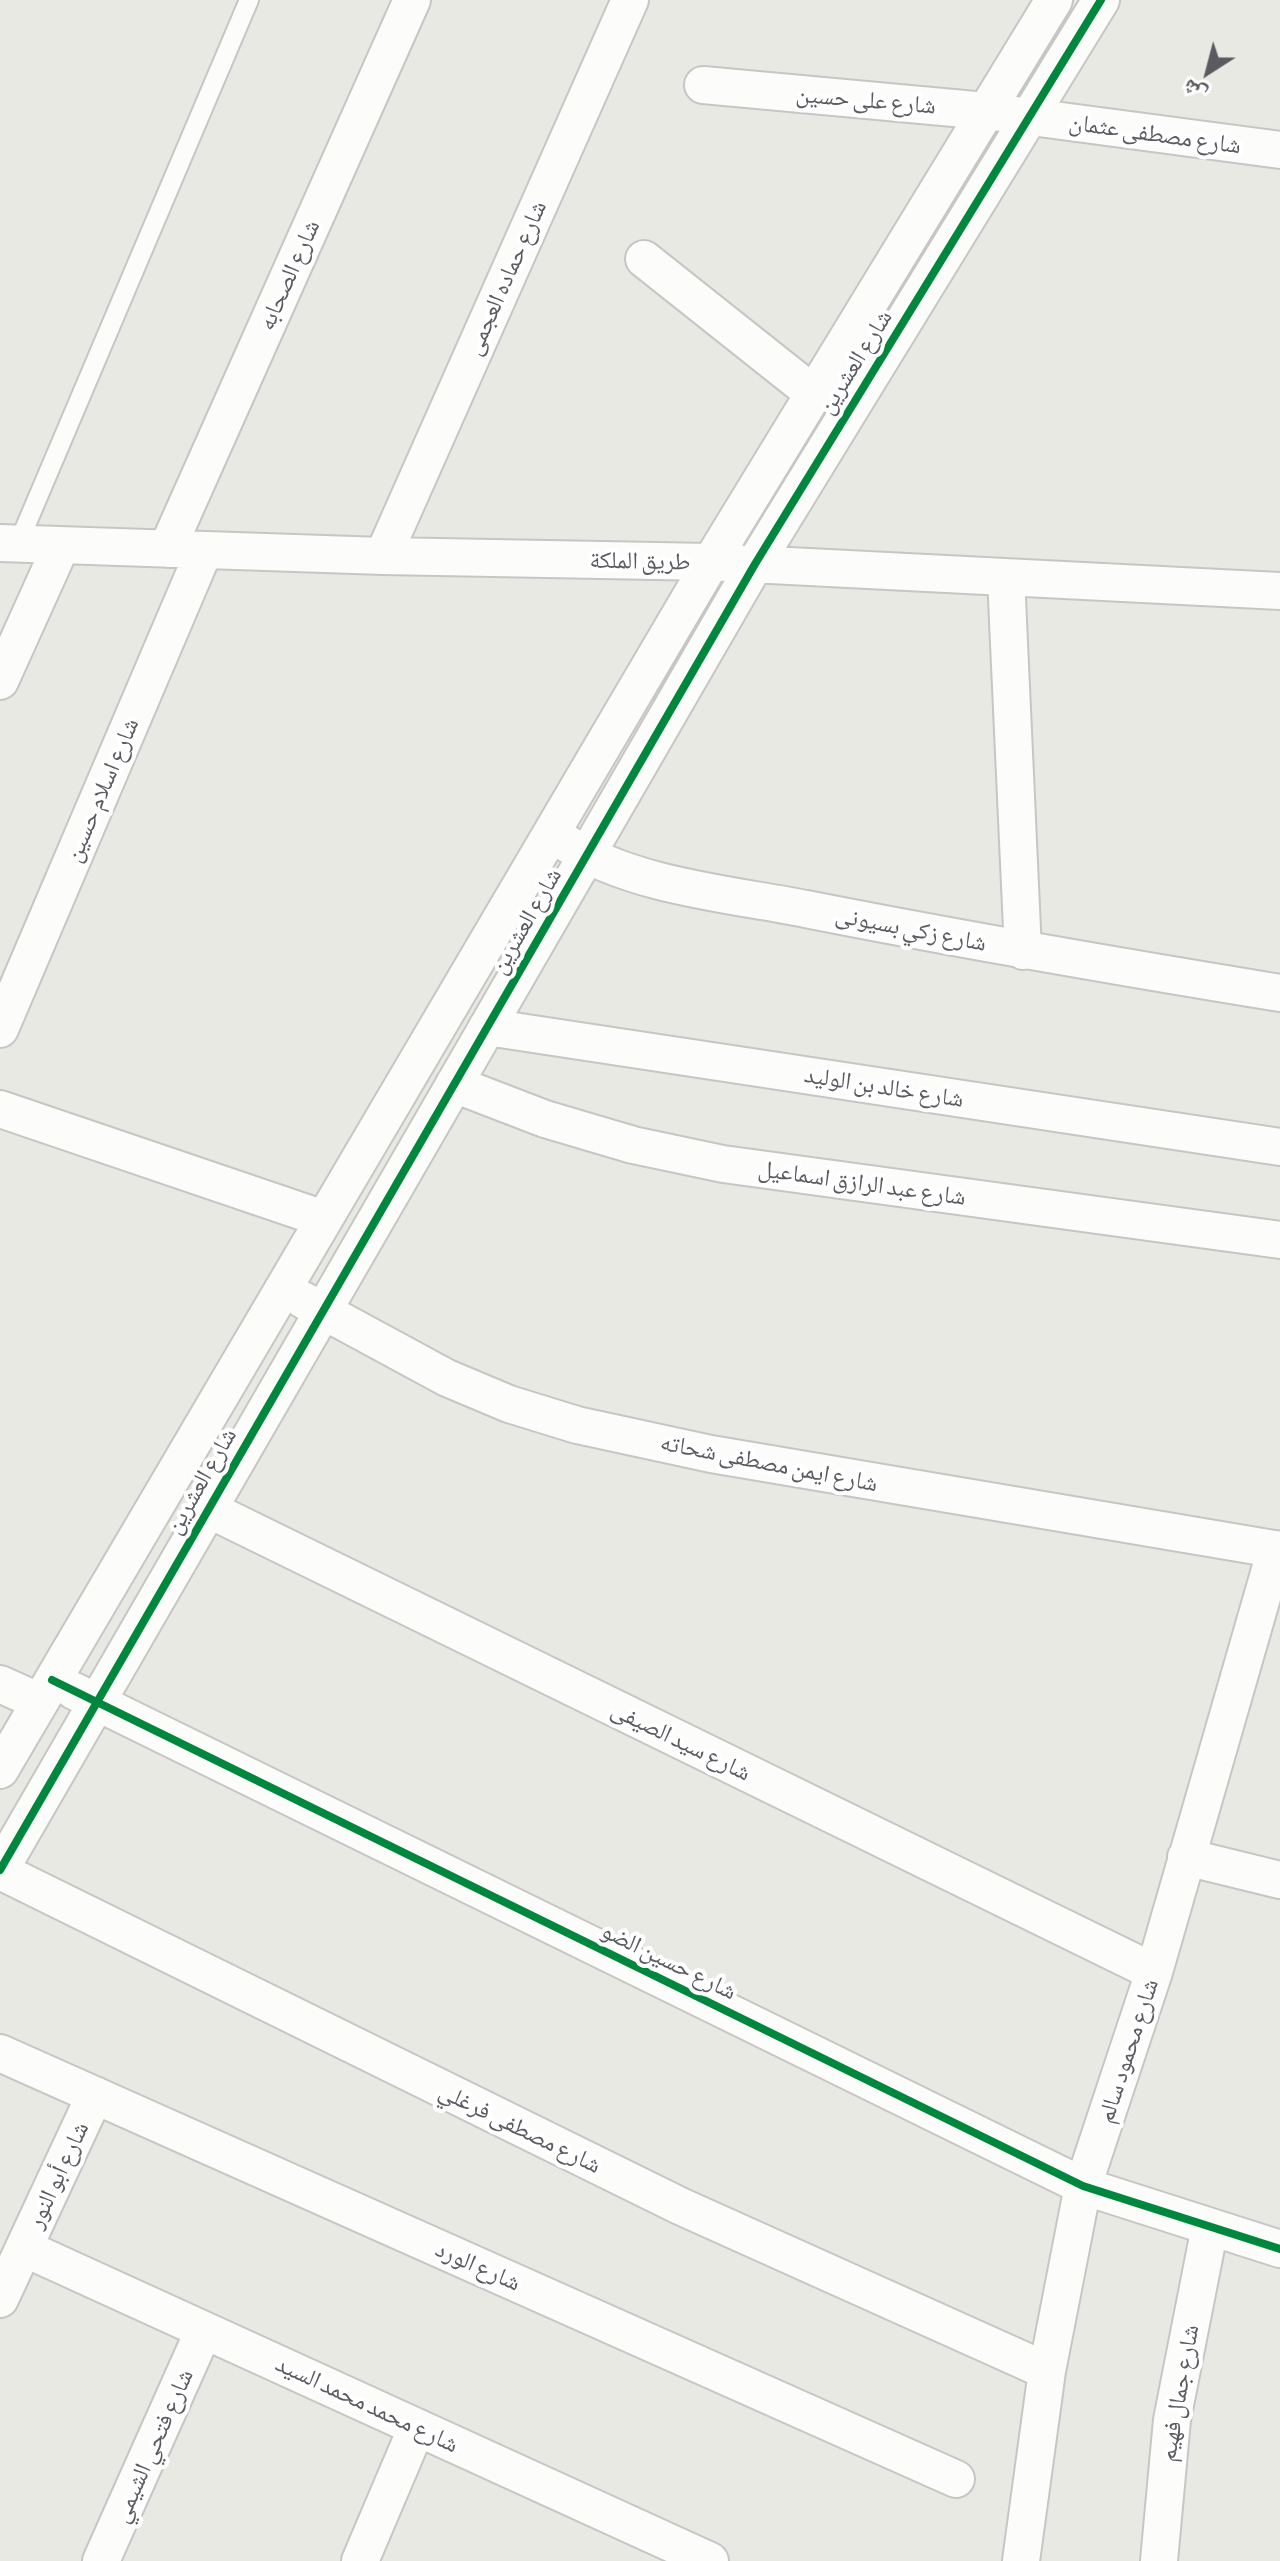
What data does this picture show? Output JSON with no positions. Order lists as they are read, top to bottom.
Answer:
{
  "streets": {
    "street": [
      "شارع على حسين",
      "شارع مصطفى عثمان",
      "شارع الصحابه",
      "شارع حماده العجمى",
      "شارع العشرين",
      "طريق الملكة",
      "شارع اسلام حسين",
      "شارع زكي بسيونى",
      "شارع خالد بن الوليد",
      "شارع عبد الرازق اسماعيل",
      "شارع ايمن مصطفى شحاته",
      "شارع سيد الصيفى",
      "شارع حسين الضو",
      "شارع محمود سالم",
      "شارع مصطفى فرغلي",
      "شارع أبو النور",
      "شارع الورد",
      "شارع جمال فهيم",
      "شارع محمد محمد السيد",
      "شارع فتحي الشيمي"
    ]
  },
  "crossings": [
    ["شارع على حسين", "شارع مصطفى عثمان"],
    ["شارع على حسين", "شارع العشرين"],
    ["شارع مصطفى عثمان", "شارع العشرين"],
    ["شارع الصحابه", "طريق الملكة"],
    ["شارع حماده العجمى", "طريق الملكة"],
    ["شارع العشرين", "طريق الملكة"],
    ["شارع العشرين", "شارع زكي بسيونى"],
    ["شارع العشرين", "شارع خالد بن الوليد"],
    ["شارع العشرين", "شارع عبد الرازق اسماعيل"],
    ["شارع العشرين", "شارع ايمن مصطفى شحاته"],
    ["شارع العشرين", "شارع سيد الصيفى"],
    ["شارع العشرين", "شارع حسين الضو"],
    ["شارع العشرين", "شارع مصطفى فرغلي"],
    ["طريق الملكة", "شارع اسلام حسين"],
    ["شارع ايمن مصطفى شحاته", "شارع محمود سالم"],
    ["شارع سيد الصيفى", "شارع محمود سالم"],
    ["شارع حسين الضو", "شارع محمود سالم"],
    ["شارع حسين الضو", "شارع جمال فهيم"],
    ["شارع محمود سالم", "شارع مصطفى فرغلي"],
    ["شارع أبو النور", "شارع الورد"],
    ["شارع أبو النور", "شارع محمد محمد السيد"],
    ["شارع محمد محمد السيد", "شارع فتحي الشيمي"]
  ],
  "north": "bottom left"
}
